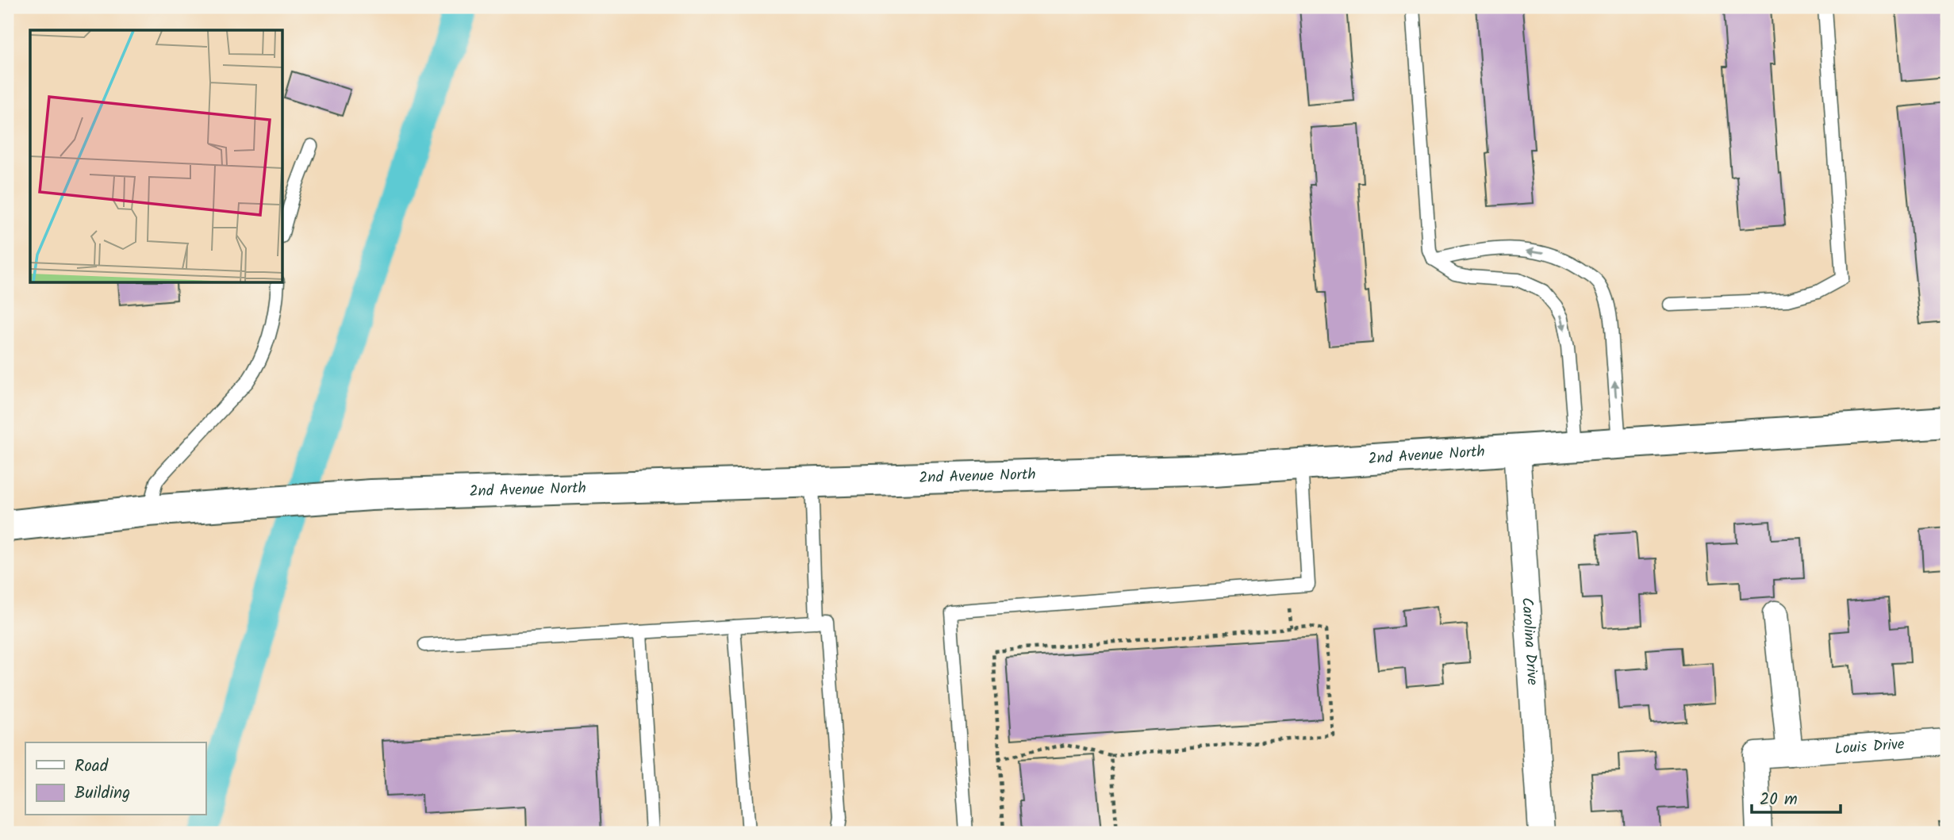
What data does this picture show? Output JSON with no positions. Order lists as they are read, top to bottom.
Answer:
{
  "streets": {
    "street": ["2nd Avenue North", "Carolina Drive", "Louis Drive"]
  },
  "crossings": [
    ["2nd Avenue North", "Carolina Drive"]
  ],
  "legend": ["Road", "Building"],
  "scale_bar": "20 m"
}
